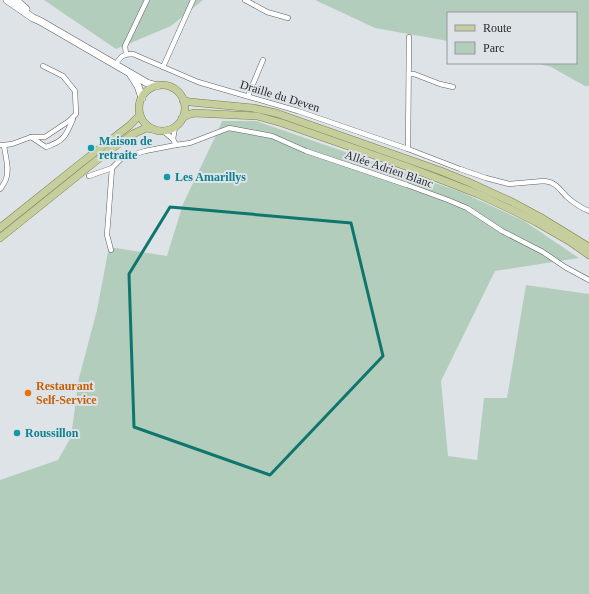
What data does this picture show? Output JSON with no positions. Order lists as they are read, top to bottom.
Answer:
{
  "streets": {
    "street": ["Draille du Deven", "Allée Adrien Blanc"]
  },
  "places": [
    "Maison de retraite",
    "Les Amarillys",
    "Restaurant Self-Service",
    "Roussillon"
  ],
  "legend": ["Route", "Parc"]
}
